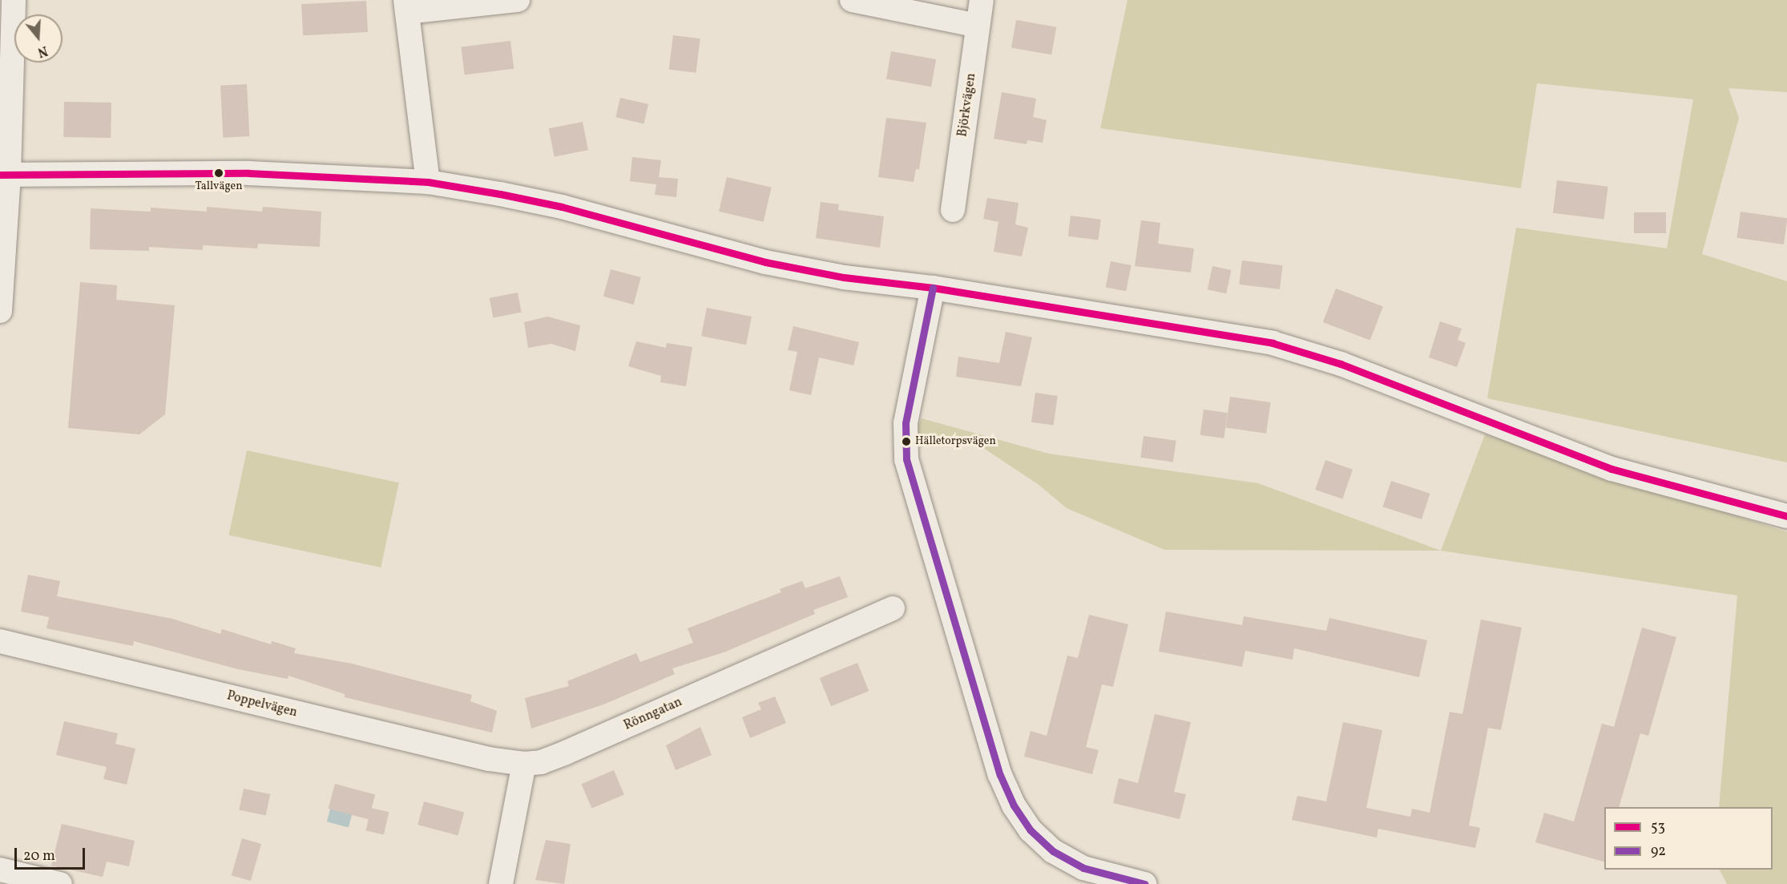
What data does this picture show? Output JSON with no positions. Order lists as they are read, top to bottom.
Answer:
{
  "streets": {
    "street": ["Björkvägen", "Poppelvägen", "Rönngatan"]
  },
  "crossings": [
    ["Poppelvägen", "Rönngatan"]
  ],
  "places": ["Tallvägen", "Hälletorpsvägen"],
  "lines": ["transit line 53", "transit line 92"],
  "legend": ["53", "92"],
  "scale_bar": "20 m",
  "north": "bottom"
}
